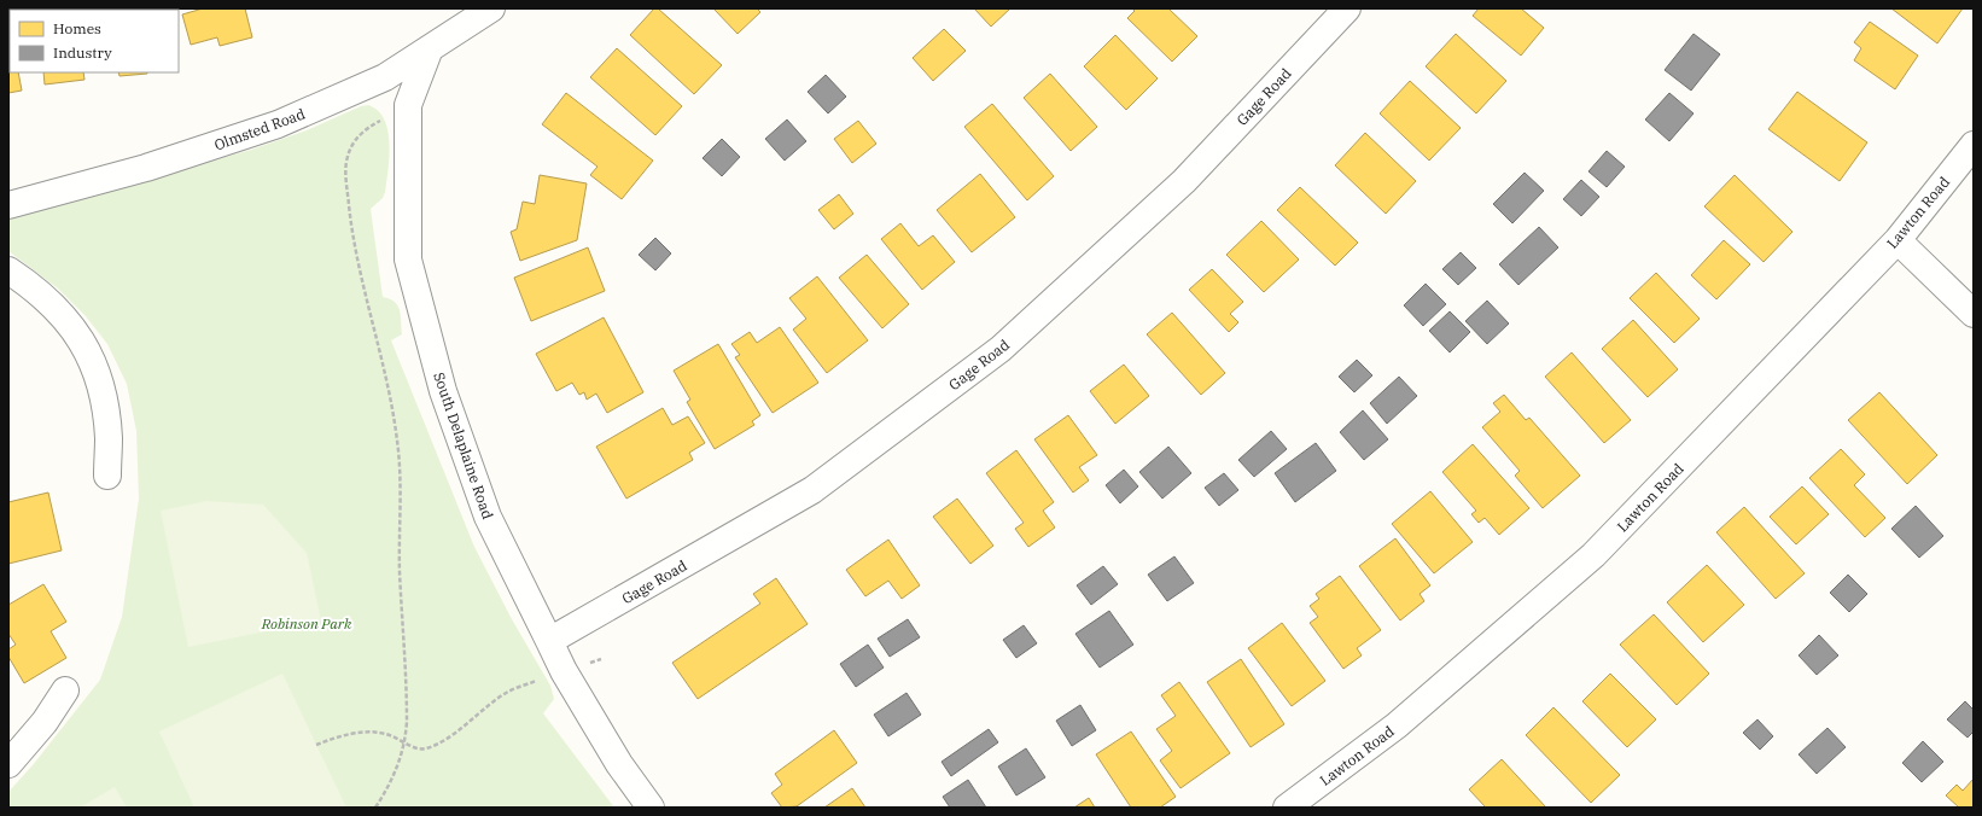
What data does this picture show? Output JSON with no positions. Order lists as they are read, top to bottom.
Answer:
{
  "streets": {
    "street": [
      "Gage Road",
      "Olmsted Road",
      "Lawton Road",
      "South Delaplaine Road"
    ]
  },
  "crossings": [
    ["Gage Road", "South Delaplaine Road"],
    ["Olmsted Road", "South Delaplaine Road"]
  ],
  "parks": ["Robinson Park"],
  "legend": ["Homes", "Industry"]
}
